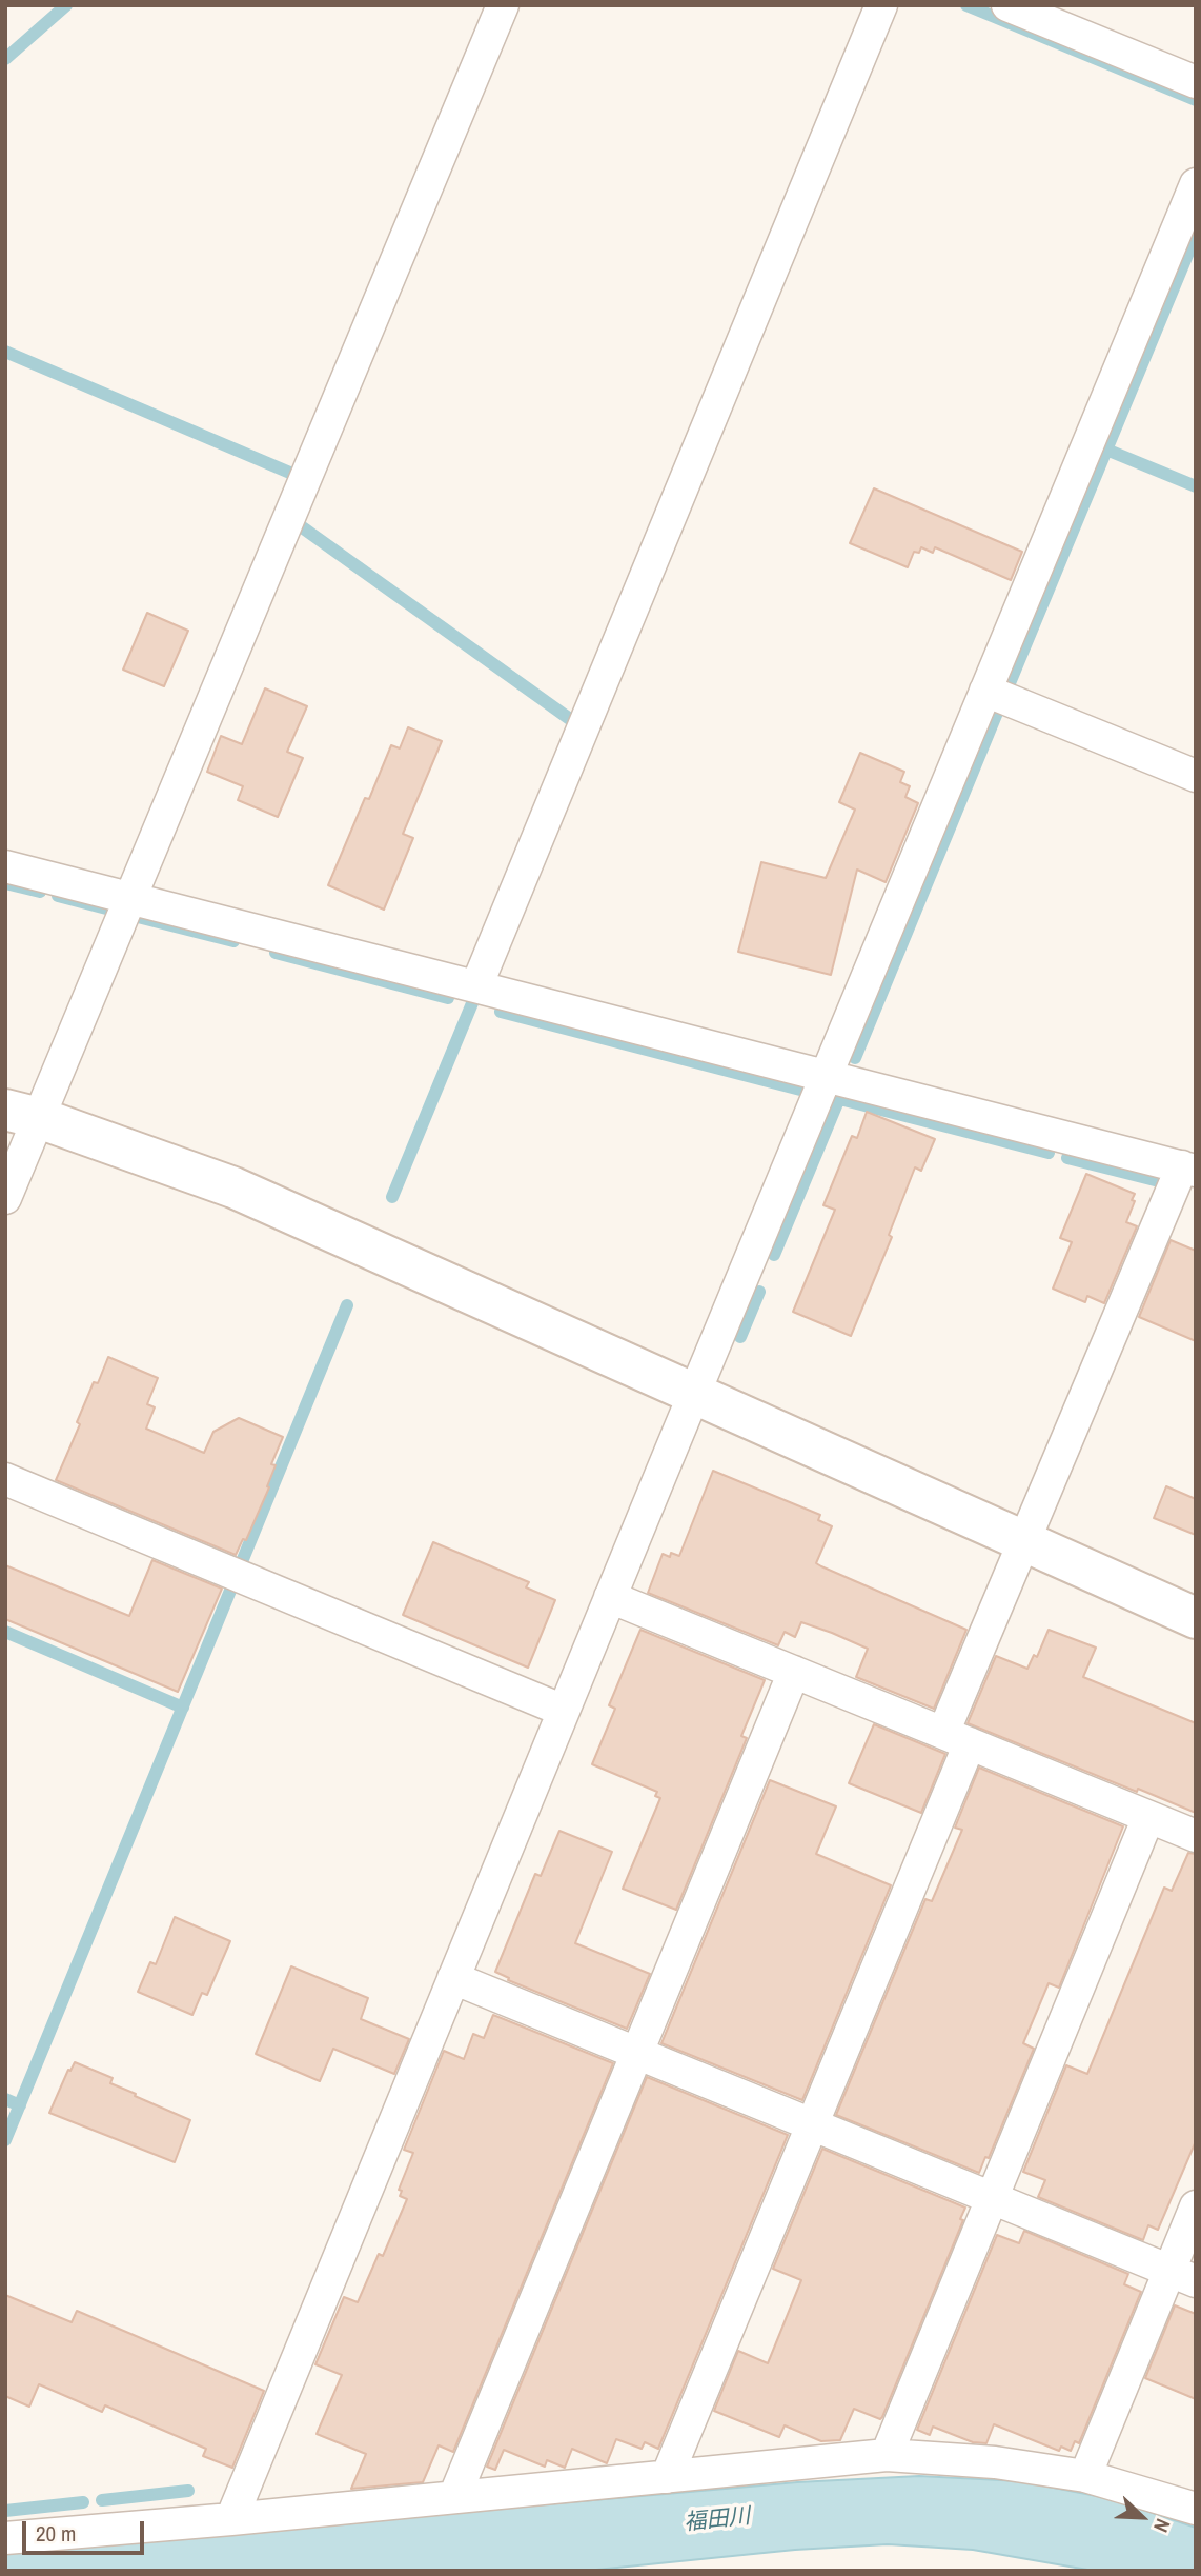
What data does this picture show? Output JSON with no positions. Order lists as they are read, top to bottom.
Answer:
{
  "water": ["福田川"],
  "scale_bar": "20 m",
  "north": "bottom right"
}
